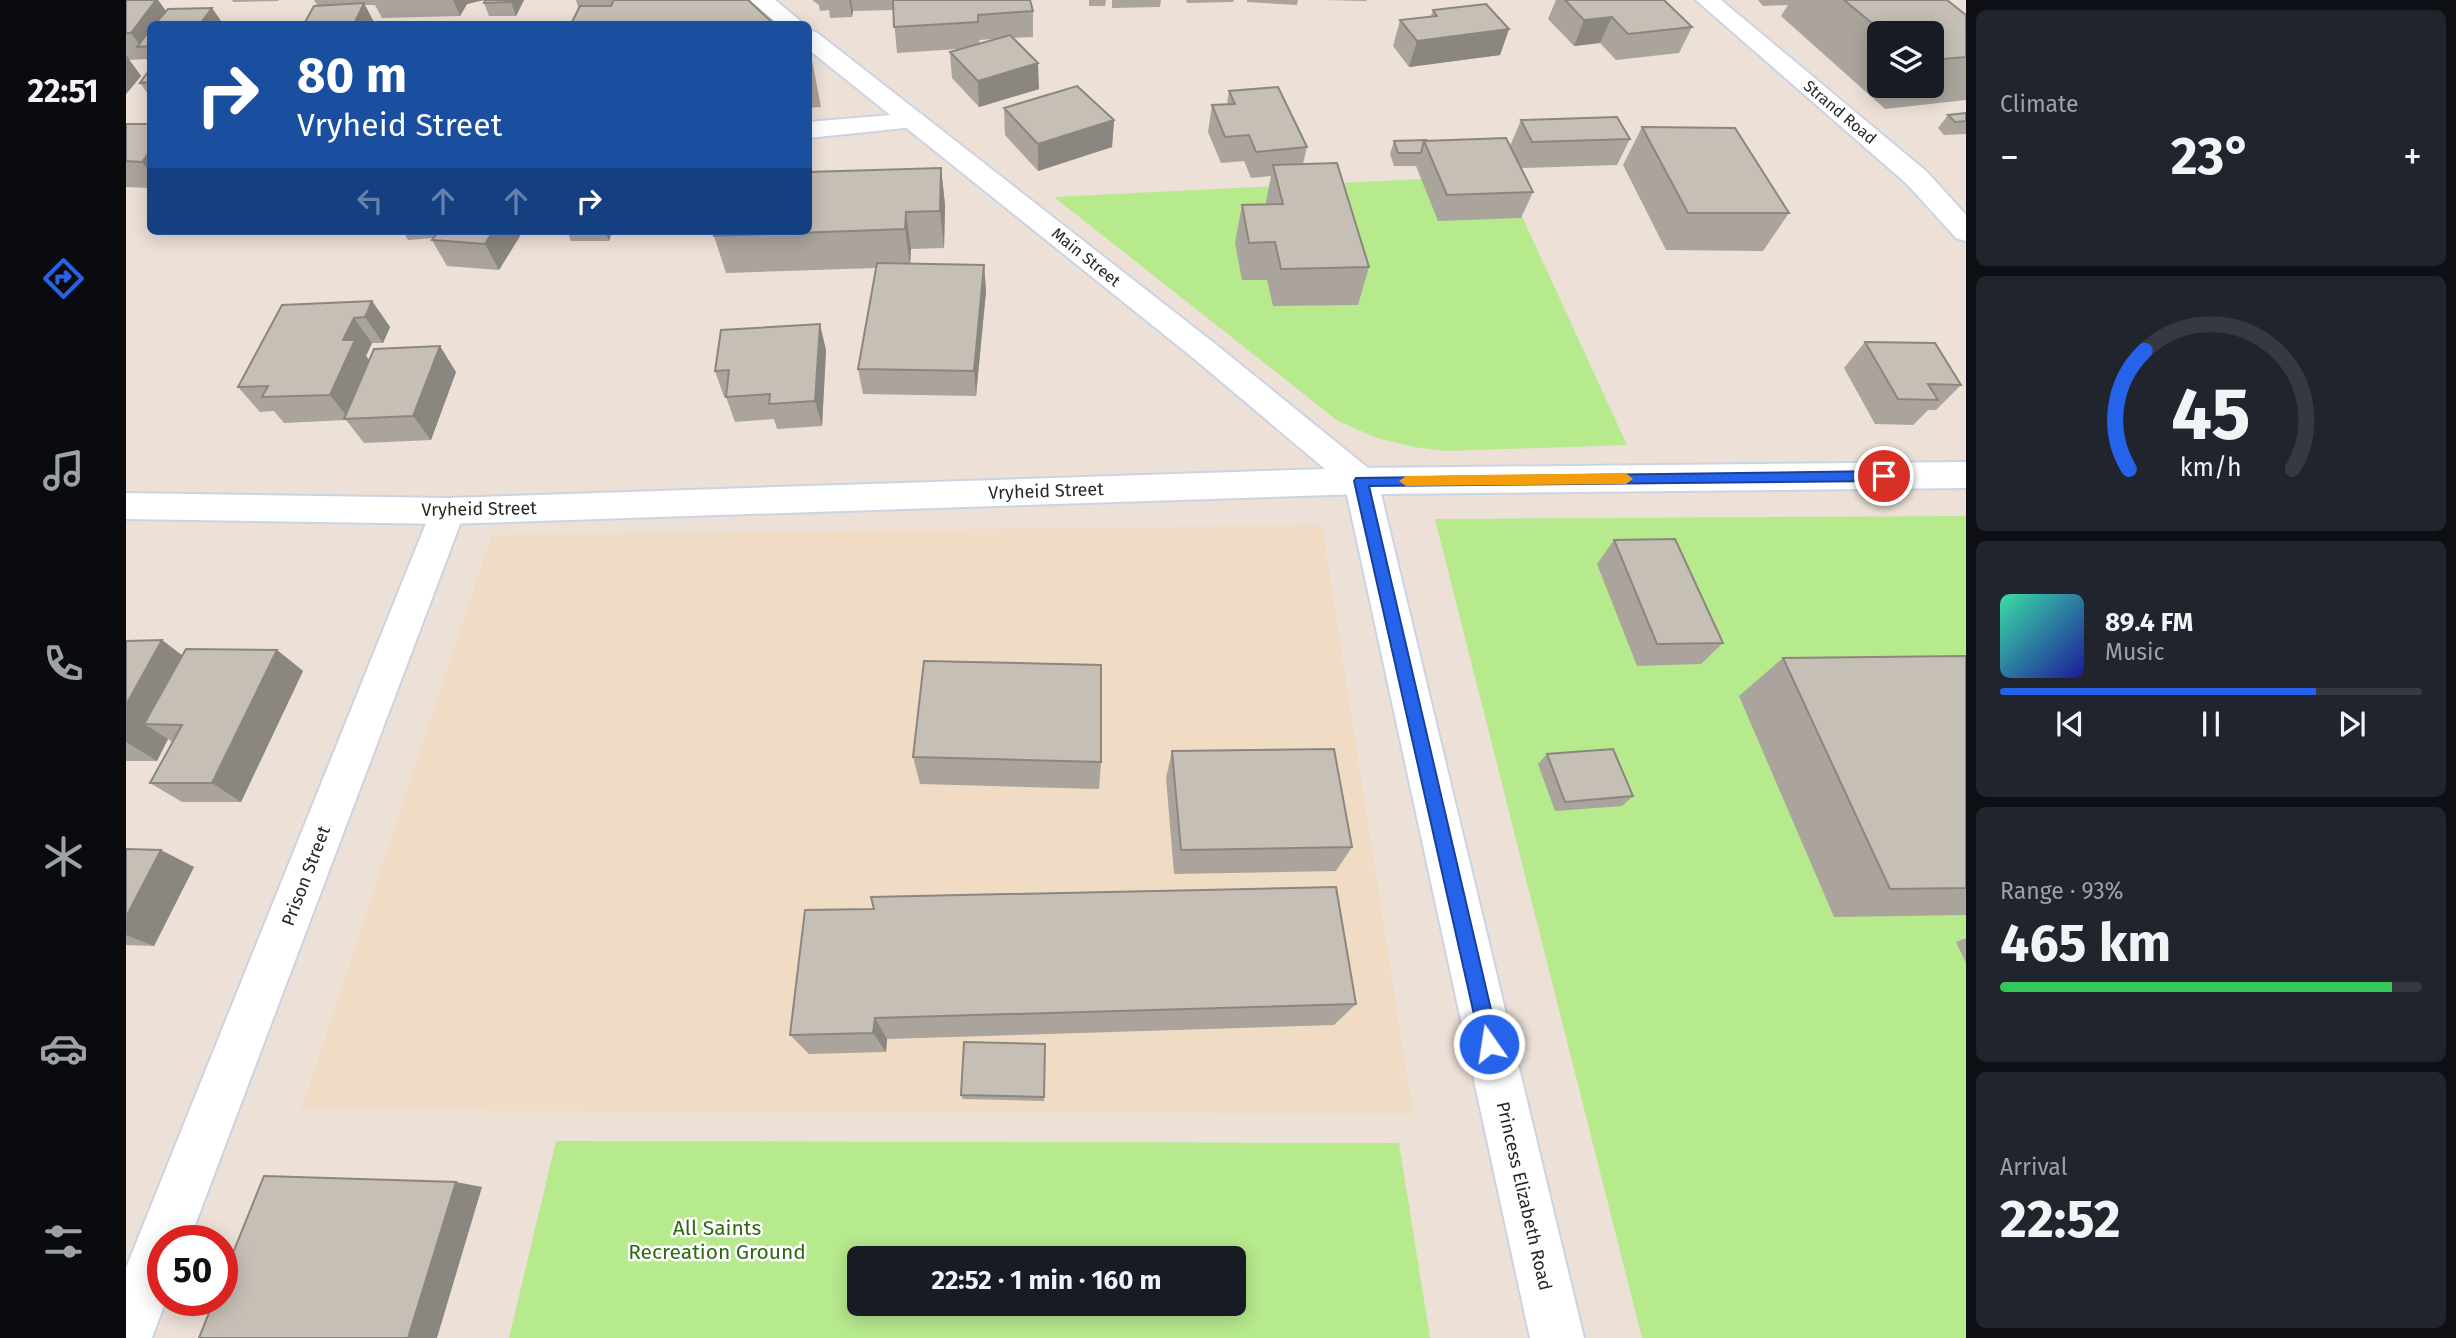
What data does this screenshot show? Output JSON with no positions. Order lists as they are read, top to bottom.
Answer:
{
  "streets": {
    "street": [
      "Strand Road",
      "Main Street",
      "Vryheid Street",
      "Prison Street",
      "Princess Elizabeth Road"
    ]
  },
  "crossings": [
    ["Main Street", "Vryheid Street"],
    ["Main Street", "Princess Elizabeth Road"],
    ["Vryheid Street", "Prison Street"],
    ["Vryheid Street", "Princess Elizabeth Road"]
  ],
  "parks": ["All Saints Recreation Ground"],
  "page": {
    "tabs": "22:51",
    "tile": [
      "Climate",
      ["Range · 93%", "465 km"],
      ["Arrival", "22:52"]
    ],
    "turn": ["80 m", "Vryheid Street"],
    "heat": ["−", "23°", "+"],
    "song": ["89.4 FM", "Music"],
    "limit": "50",
    "trip": "22:52 · 1 min · 160 m",
    "gauge": ["45", "km/h"]
  }
}
